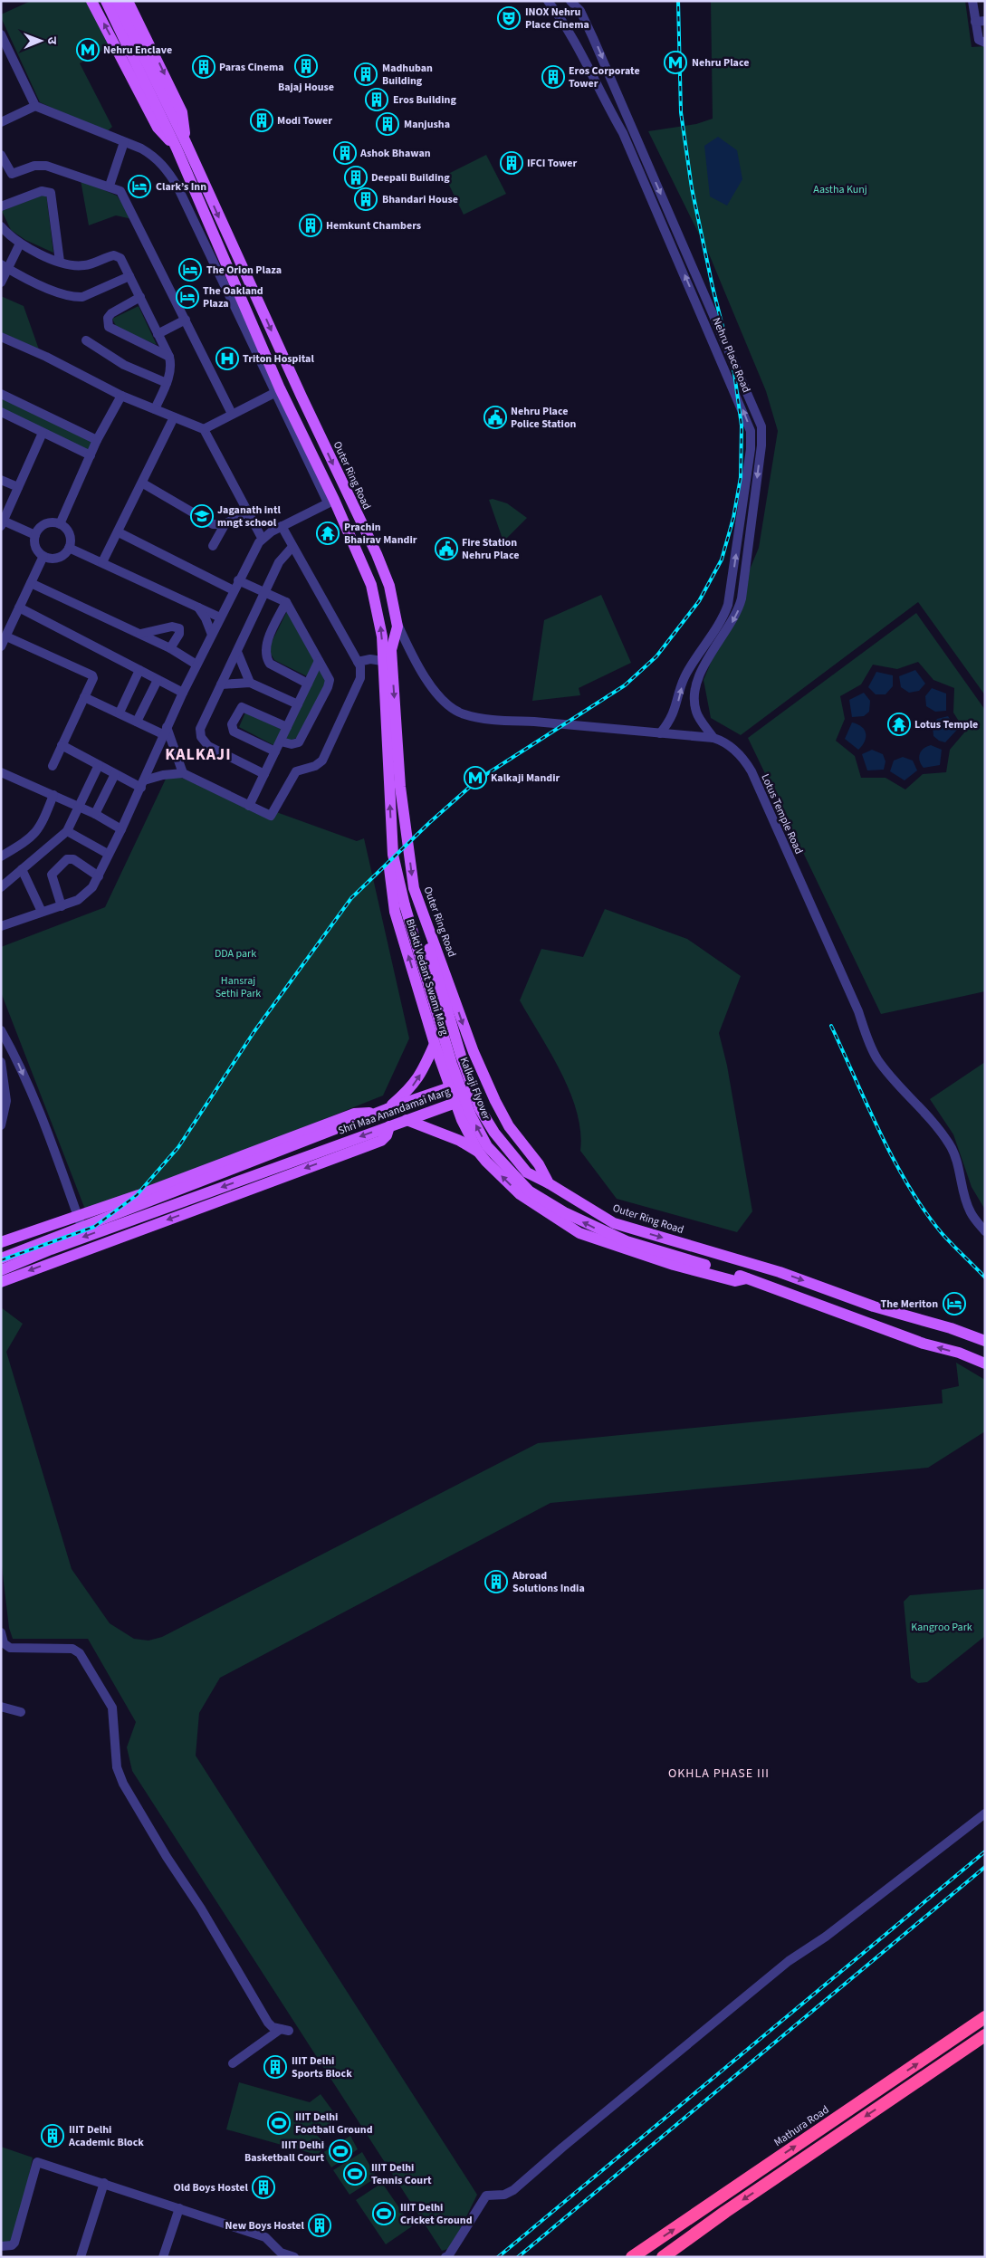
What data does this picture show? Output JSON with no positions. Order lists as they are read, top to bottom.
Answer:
{
  "streets": {
    "highway": ["Mathura Road"],
    "main road": [
      "Outer Ring Road",
      "Bhakti Vedant Swami Marg",
      "Kalkaji Flyover",
      "Shri Maa Anandamai Marg"
    ],
    "street": ["Nehru Place Road", "Lotus Temple Road"]
  },
  "crossings": [
    ["Nehru Place Road", "Lotus Temple Road"],
    ["Outer Ring Road", "Lotus Temple Road"],
    ["Bhakti Vedant Swami Marg", "Kalkaji Flyover"],
    ["Bhakti Vedant Swami Marg", "Shri Maa Anandamai Marg"]
  ],
  "districts": ["KALKAJI", "OKHLA PHASE III"],
  "parks": [
    "Aastha Kunj",
    "DDA park",
    "Hansraj Sethi Park",
    "Kangroo Park"
  ],
  "places": {
    "theatre": ["INOX Nehru Place Cinema"],
    "metro station": ["Nehru Enclave", "Nehru Place", "Kalkaji Mandir"],
    "building": [
      "Bajaj House",
      "Paras Cinema",
      "Madhuban Building",
      "Eros Corporate Tower",
      "Eros Building",
      "Modi Tower",
      "Manjusha",
      "Ashok Bhawan",
      "IFCI Tower",
      "Deepali Building",
      "Bhandari House",
      "Hemkunt Chambers",
      "Abroad Solutions India",
      "IIIT Delhi Sports Block",
      "IIIT Delhi Academic Block",
      "Old Boys Hostel",
      "New Boys Hostel"
    ],
    "hotel": [
      "Clark’s Inn",
      "The Orion Plaza",
      "The Oakland Plaza",
      "The Meriton"
    ],
    "hospital": ["Triton Hospital"],
    "public building": ["Nehru Place Police Station", "Fire Station Nehru Place"],
    "school or university": ["Jaganath intl mngt school"],
    "temple": ["Prachin Bhairav Mandir", "Lotus Temple"],
    "sports": [
      "IIIT Delhi Football Ground",
      "IIIT Delhi Basketball Court",
      "IIIT Delhi Tennis Court",
      "IIIT Delhi Cricket Ground"
    ]
  },
  "north": "right"
}
